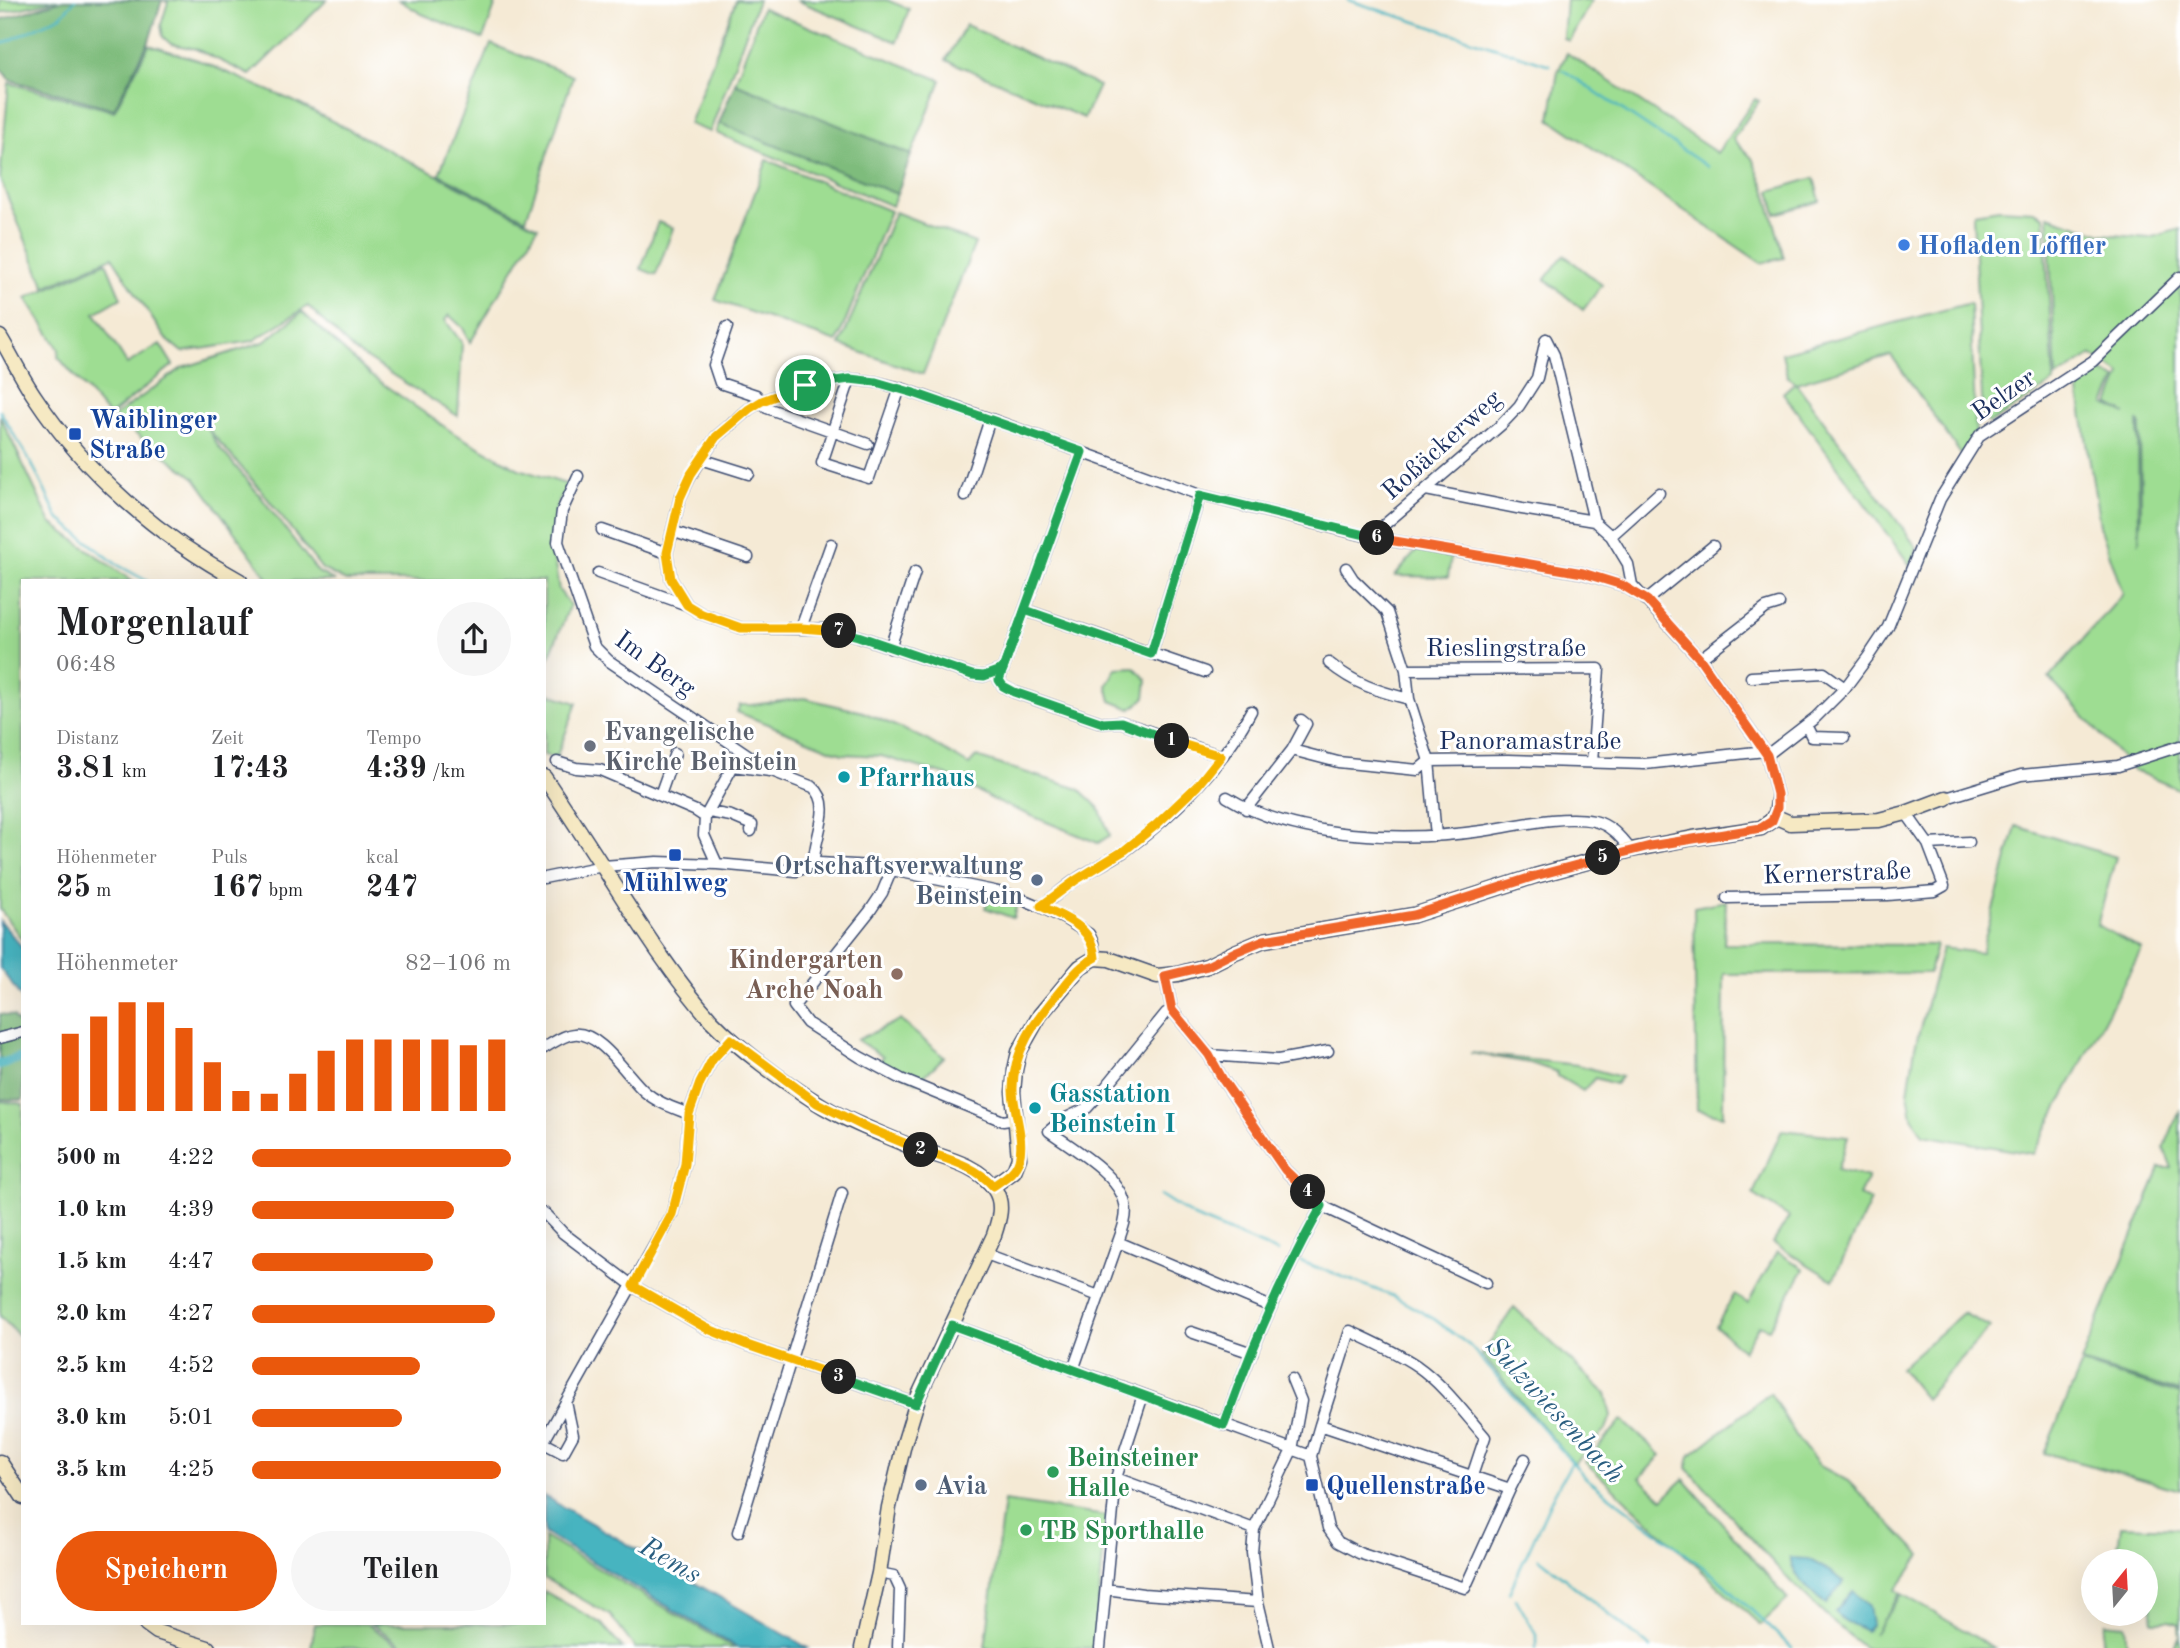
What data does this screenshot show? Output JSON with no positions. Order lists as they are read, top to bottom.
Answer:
{
  "streets": {
    "street": [
      "Belzer",
      "Roßäckerweg",
      "Rieslingstraße",
      "Im Berg",
      "Panoramastraße",
      "Kernerstraße"
    ]
  },
  "crossings": [
    ["Belzer", "Panoramastraße"],
    ["Rieslingstraße", "Panoramastraße"]
  ],
  "water": ["Sulzwiesenbach", "Rems"],
  "places": {
    "other": [
      "Hofladen Löffler",
      "Evangelische Kirche Beinstein",
      "Pfarrhaus",
      "Ortschaftsverwaltung Beinstein",
      "Kindergarten Arche Noah",
      "Gasstation Beinstein I",
      "Beinsteiner Halle",
      "Avia",
      "TB Sporthalle"
    ],
    "transit": ["Waiblinger Straße", "Mühlweg", "Quellenstraße"]
  },
  "north": "top",
  "page": {
    "pins": [
      "6",
      "7",
      "1",
      "5",
      "2",
      "4",
      "3"
    ],
    "heading": ["Morgenlauf", "06:48"],
    "stats": [
      ["Distanz", "3.81 km"],
      ["Zeit", "17:43"],
      ["Tempo", "4:39 /km"],
      ["Höhenmeter", "25 m"],
      ["Puls", "167 bpm"],
      ["kcal", "247"]
    ],
    "chart": ["Höhenmeter", "82–106 m"],
    "list": [
      {
        "name": "500 m",
        "note": "4:22"
      },
      {
        "name": "1.0 km",
        "note": "4:39"
      },
      {
        "name": "1.5 km",
        "note": "4:47"
      },
      {
        "name": "2.0 km",
        "note": "4:27"
      },
      {
        "name": "2.5 km",
        "note": "4:52"
      },
      {
        "name": "3.0 km",
        "note": "5:01"
      },
      {
        "name": "3.5 km",
        "note": "4:25"
      }
    ],
    "buttons": ["Speichern", "Teilen"]
  }
}
